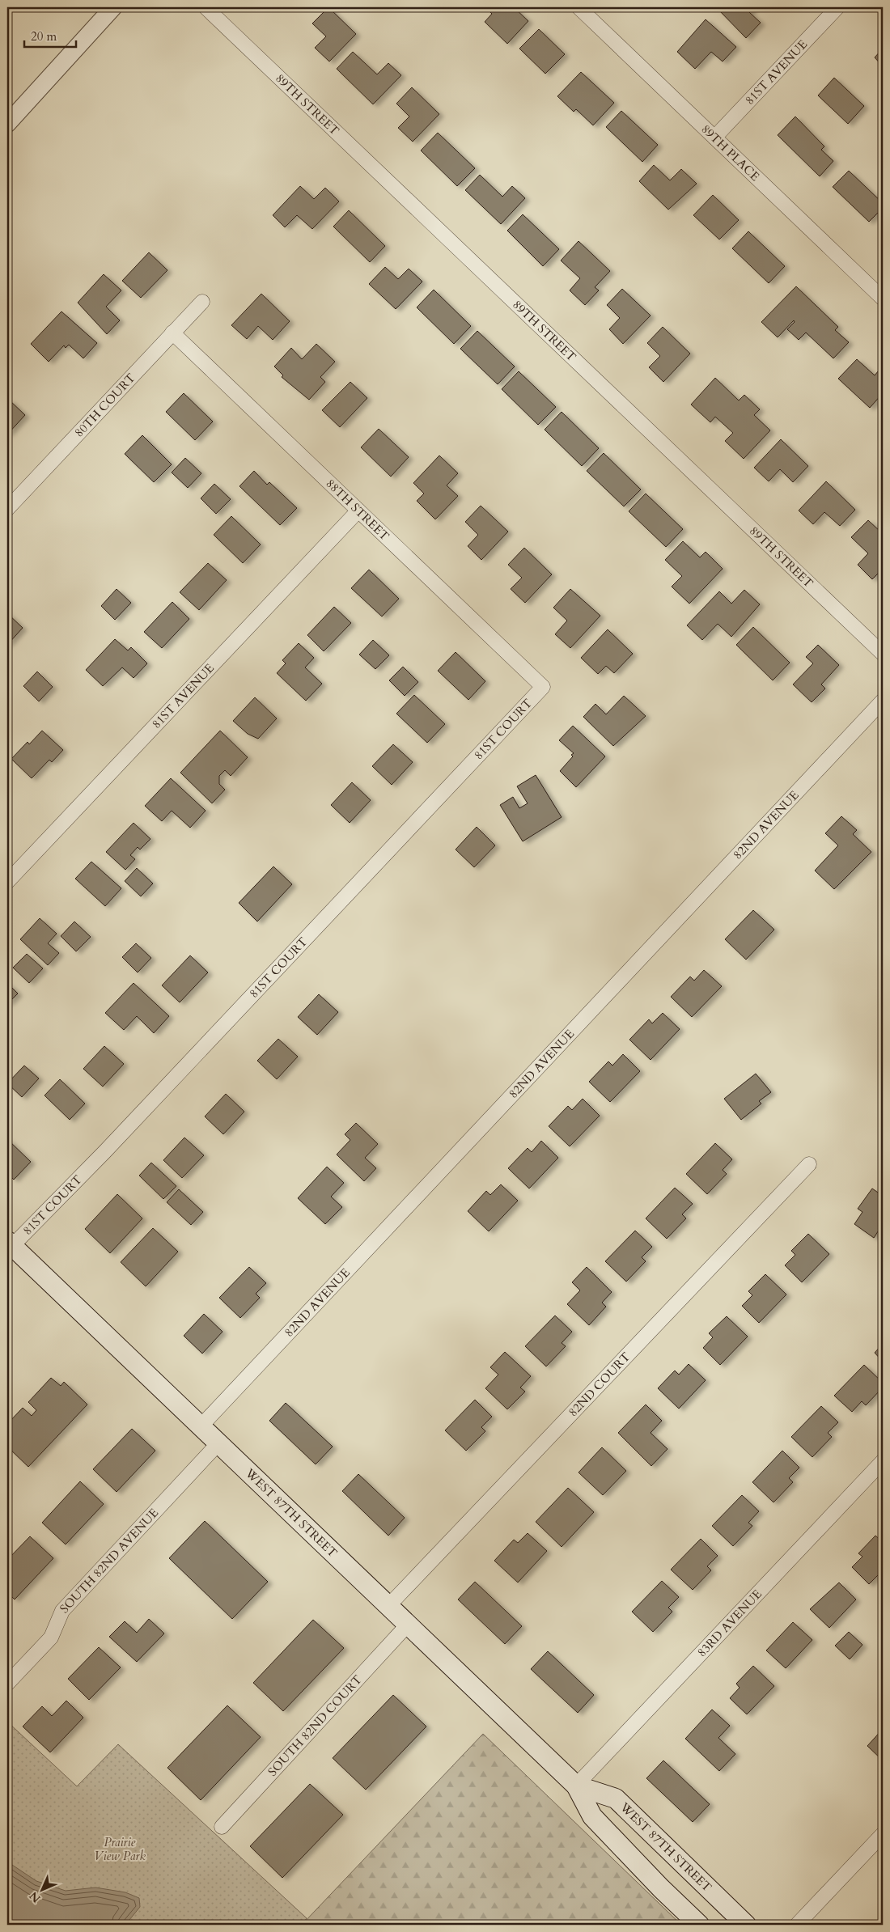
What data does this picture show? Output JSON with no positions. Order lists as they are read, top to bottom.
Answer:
{
  "streets": {
    "main road": ["WEST 87TH STREET"],
    "street": [
      "81ST AVENUE",
      "89TH STREET",
      "89TH PLACE",
      "80TH COURT",
      "88TH STREET",
      "81ST COURT",
      "82ND AVENUE",
      "82ND COURT",
      "SOUTH 82ND AVENUE",
      "83RD AVENUE",
      "SOUTH 82ND COURT"
    ]
  },
  "crossings": [
    ["81ST AVENUE", "89TH PLACE"],
    ["81ST AVENUE", "88TH STREET"],
    ["80TH COURT", "88TH STREET"],
    ["88TH STREET", "81ST COURT"],
    ["81ST COURT", "WEST 87TH STREET"],
    ["82ND AVENUE", "WEST 87TH STREET"],
    ["82ND COURT", "WEST 87TH STREET"],
    ["WEST 87TH STREET", "SOUTH 82ND AVENUE"],
    ["WEST 87TH STREET", "83RD AVENUE"],
    ["WEST 87TH STREET", "SOUTH 82ND COURT"]
  ],
  "parks": ["Prairie View Park"],
  "scale_bar": "20 m",
  "north": "bottom left"
}
